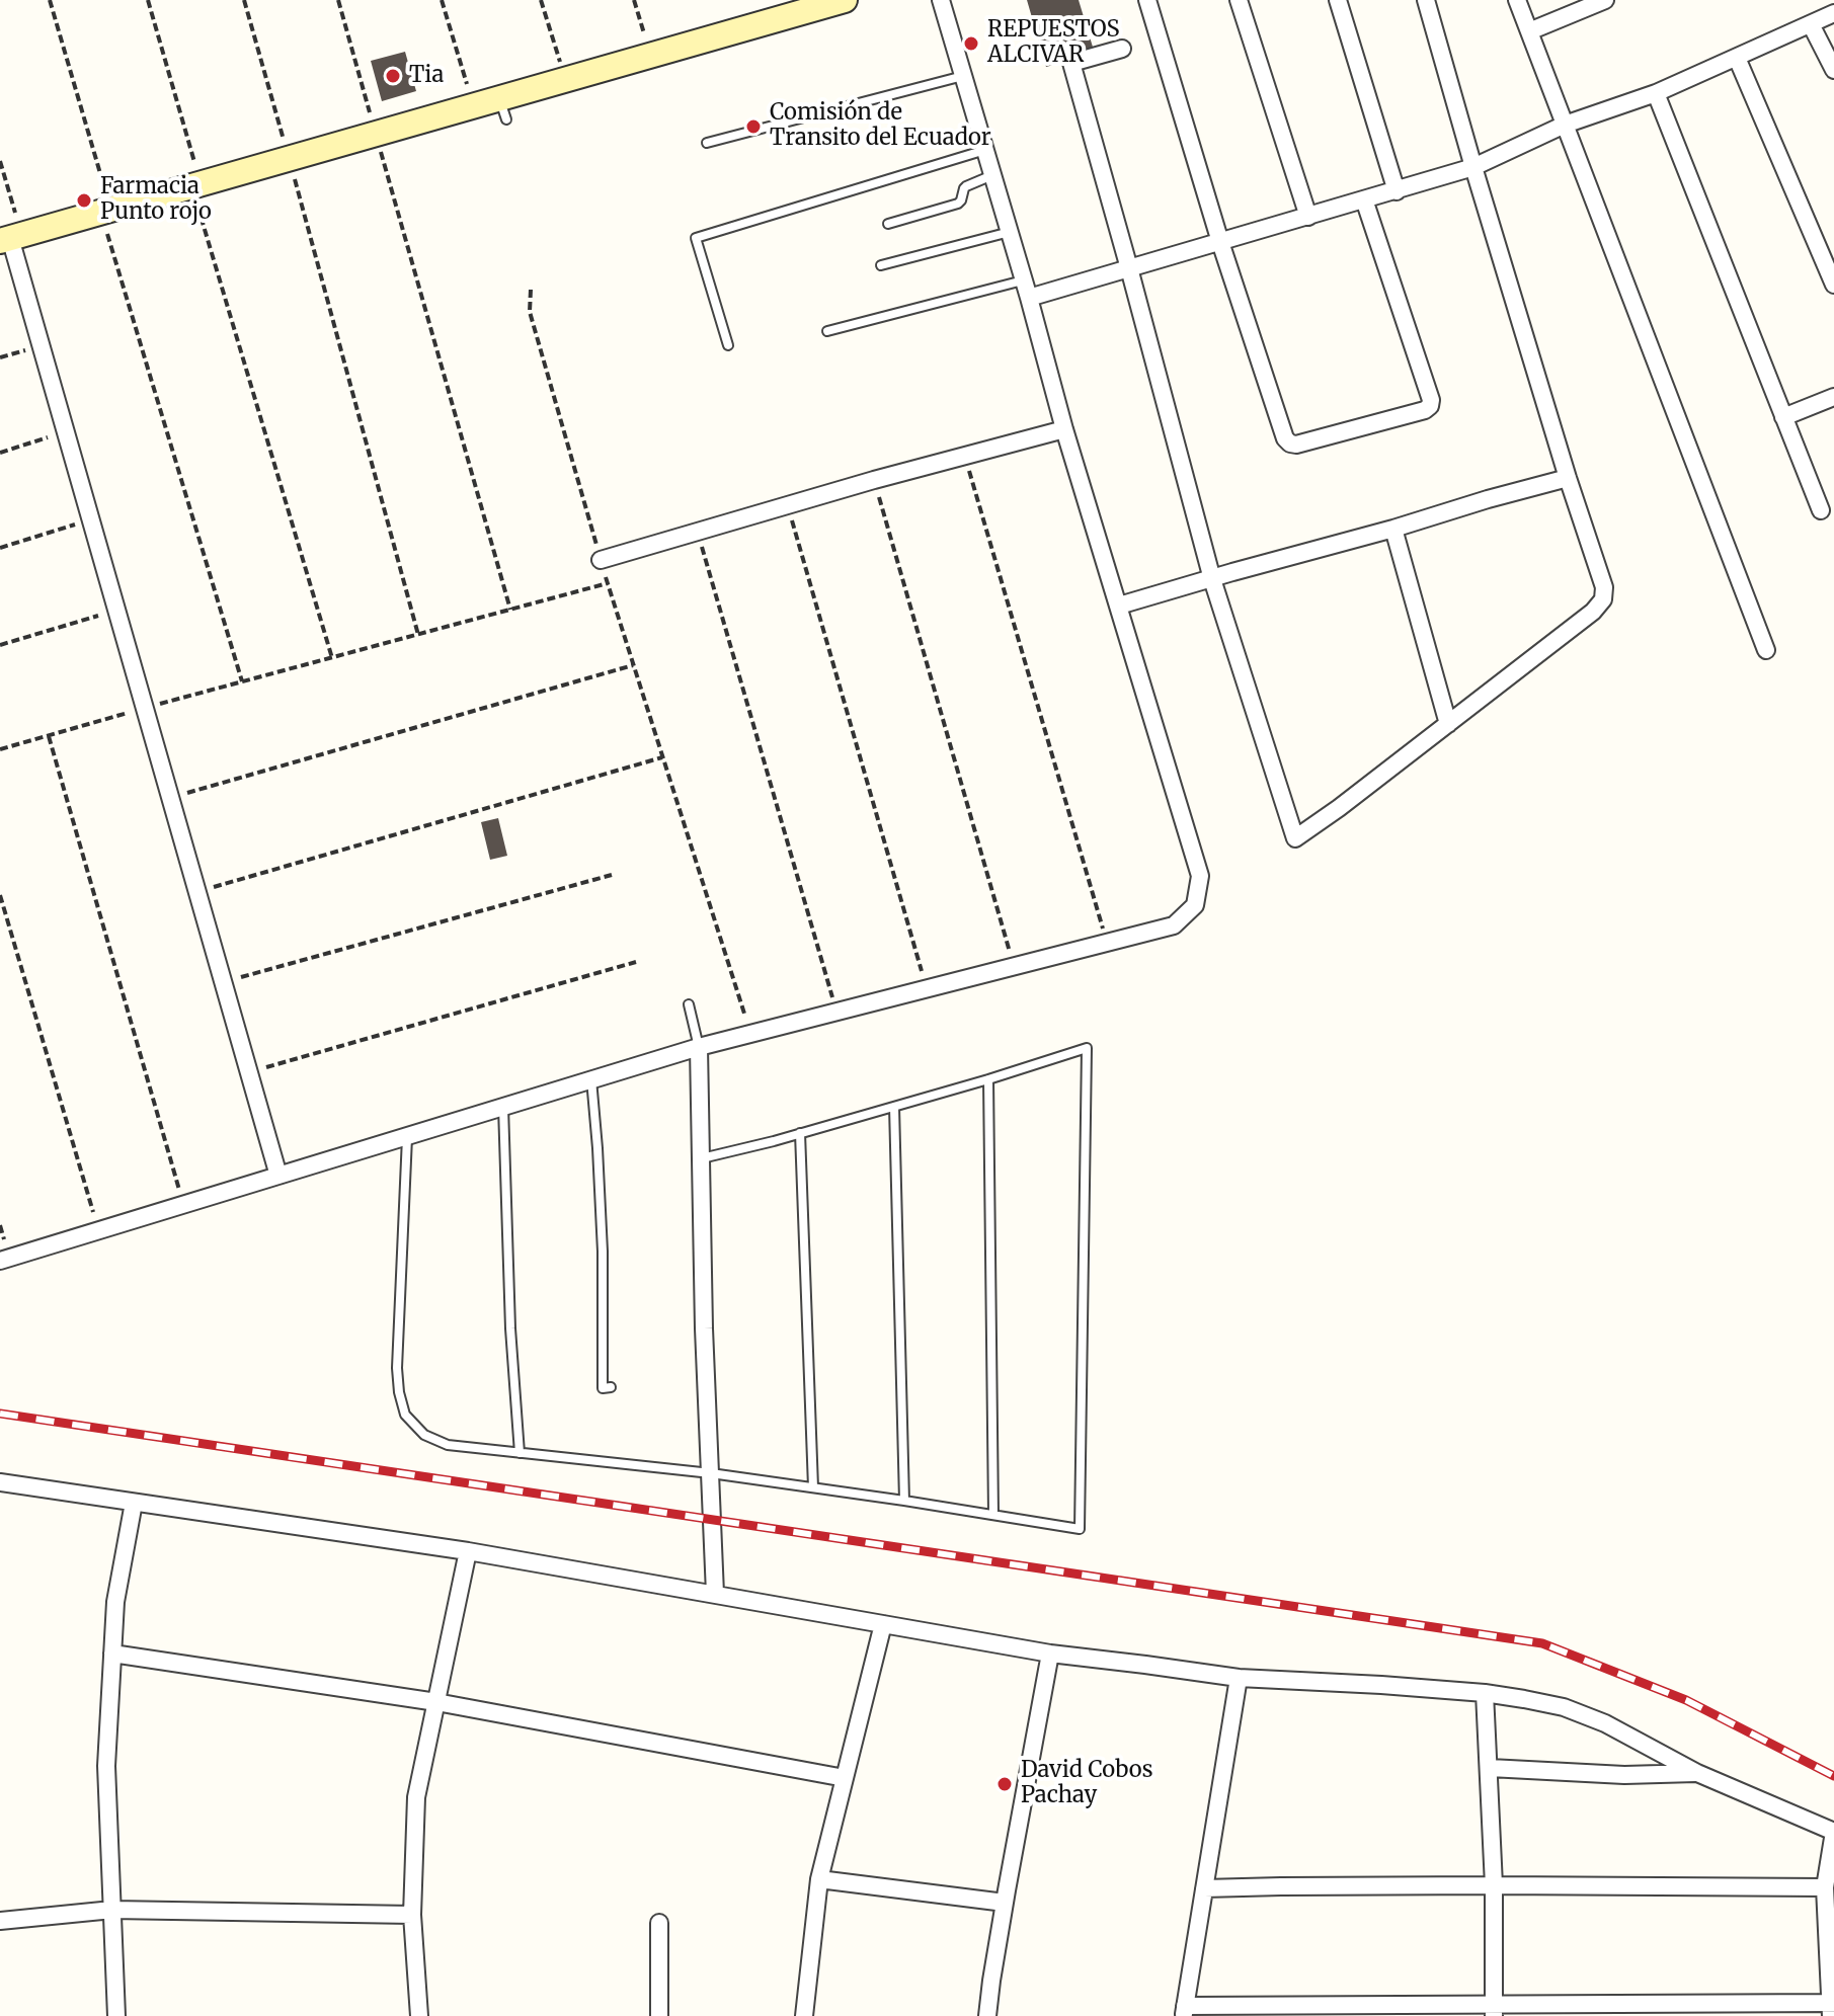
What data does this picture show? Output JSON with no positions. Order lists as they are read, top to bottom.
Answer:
{
  "places": [
    "REPUESTOS ALCIVAR",
    "Tia",
    "Comisión de Transito del Ecuador",
    "Farmacia Punto rojo",
    "David Cobos Pachay"
  ]
}
